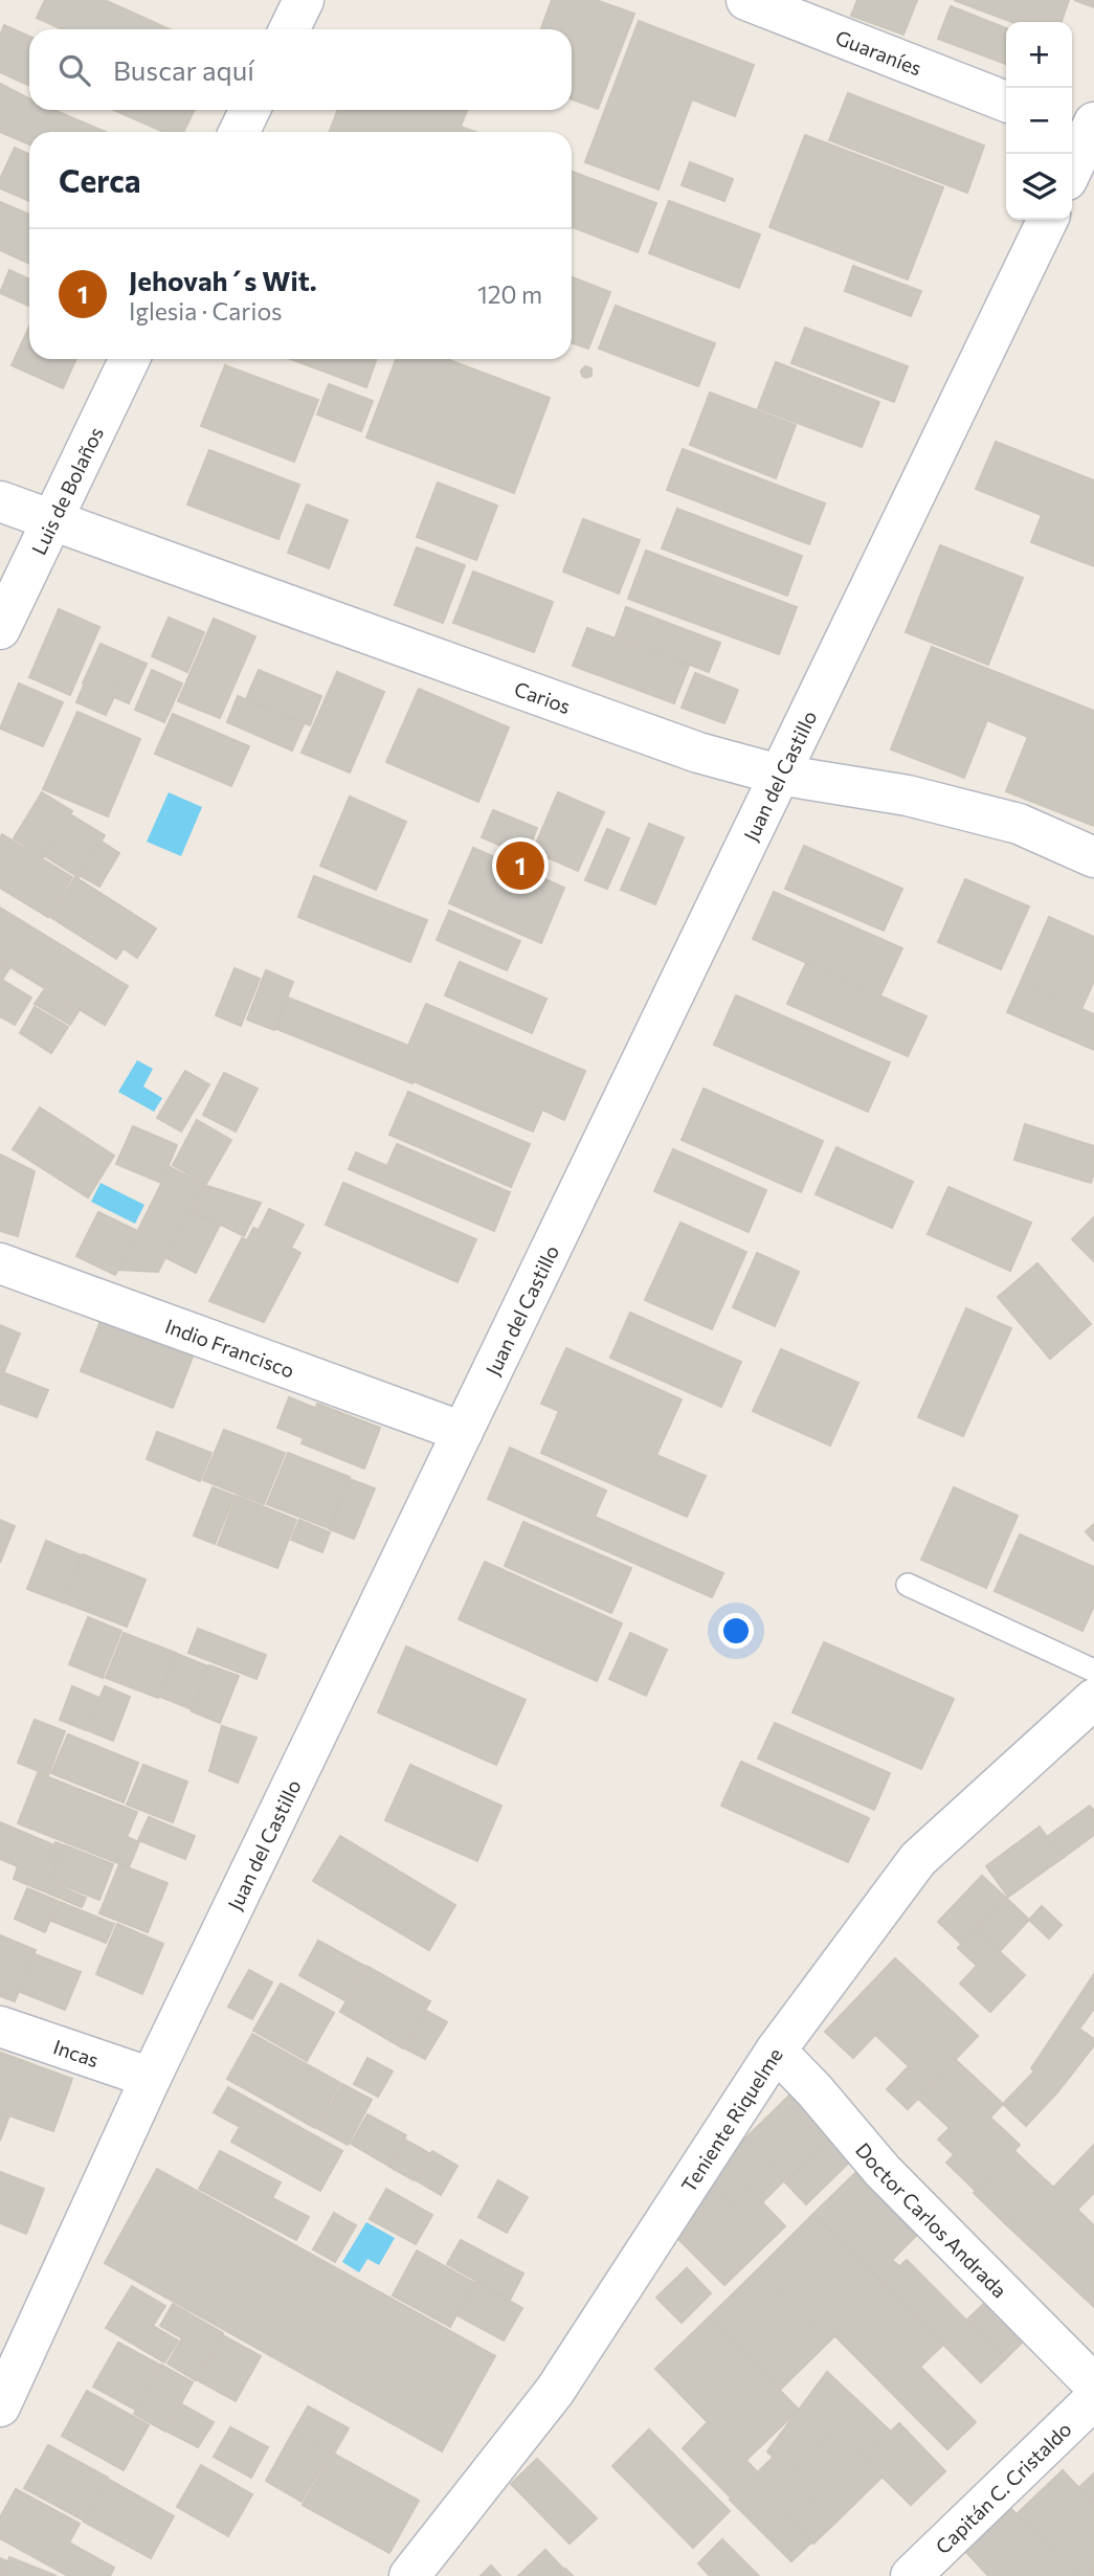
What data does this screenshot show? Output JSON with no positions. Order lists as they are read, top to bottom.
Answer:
{
  "streets": {
    "street": [
      "Guaraníes",
      "Luis de Bolaños",
      "Carios",
      "Juan del Castillo",
      "Indio Francisco",
      "Incas",
      "Teniente Riquelme",
      "Doctor Carlos Andrada",
      "Capitán C. Cristaldo"
    ]
  },
  "crossings": [
    ["Luis de Bolaños", "Carios"],
    ["Carios", "Juan del Castillo"],
    ["Juan del Castillo", "Indio Francisco"],
    ["Juan del Castillo", "Incas"],
    ["Teniente Riquelme", "Doctor Carlos Andrada"]
  ],
  "page": {
    "map_buttons": ["+", "−"],
    "search": "Buscar aquí",
    "heading": "Cerca",
    "list": [
      {
        "mark": "1",
        "name": "Jehovah´s Wit.",
        "note": "Iglesia · Carios",
        "value": "120 m"
      }
    ],
    "pins": "1"
  }
}
